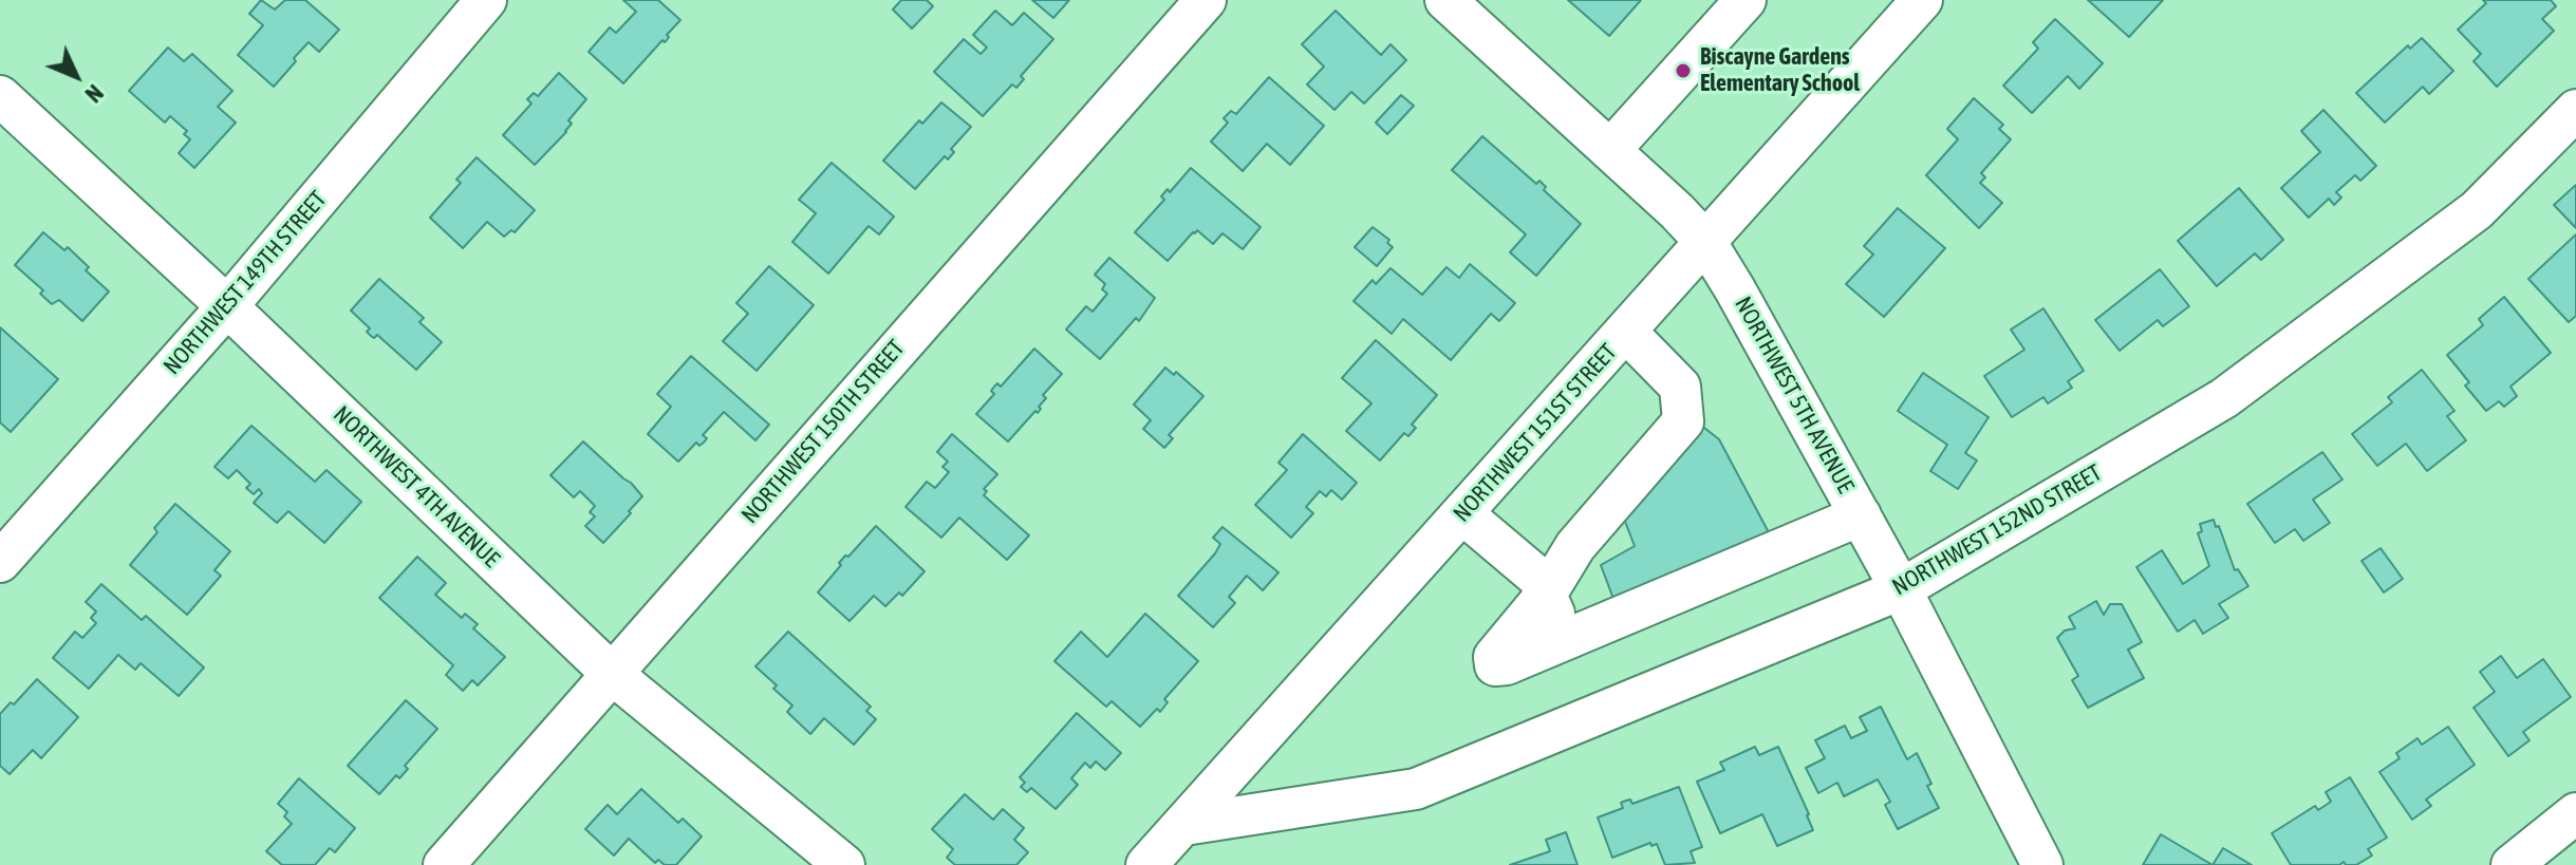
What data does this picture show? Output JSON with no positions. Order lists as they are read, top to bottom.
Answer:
{
  "streets": {
    "street": [
      "NORTHWEST 149TH STREET",
      "NORTHWEST 5TH AVENUE",
      "NORTHWEST 150TH STREET",
      "NORTHWEST 151ST STREET",
      "NORTHWEST 4TH AVENUE",
      "NORTHWEST 152ND STREET"
    ]
  },
  "crossings": [
    ["NORTHWEST 149TH STREET", "NORTHWEST 4TH AVENUE"],
    ["NORTHWEST 5TH AVENUE", "NORTHWEST 151ST STREET"],
    ["NORTHWEST 5TH AVENUE", "NORTHWEST 152ND STREET"],
    ["NORTHWEST 150TH STREET", "NORTHWEST 4TH AVENUE"],
    ["NORTHWEST 151ST STREET", "NORTHWEST 152ND STREET"]
  ],
  "places": ["Biscayne Gardens Elementary School"],
  "north": "bottom right"
}
